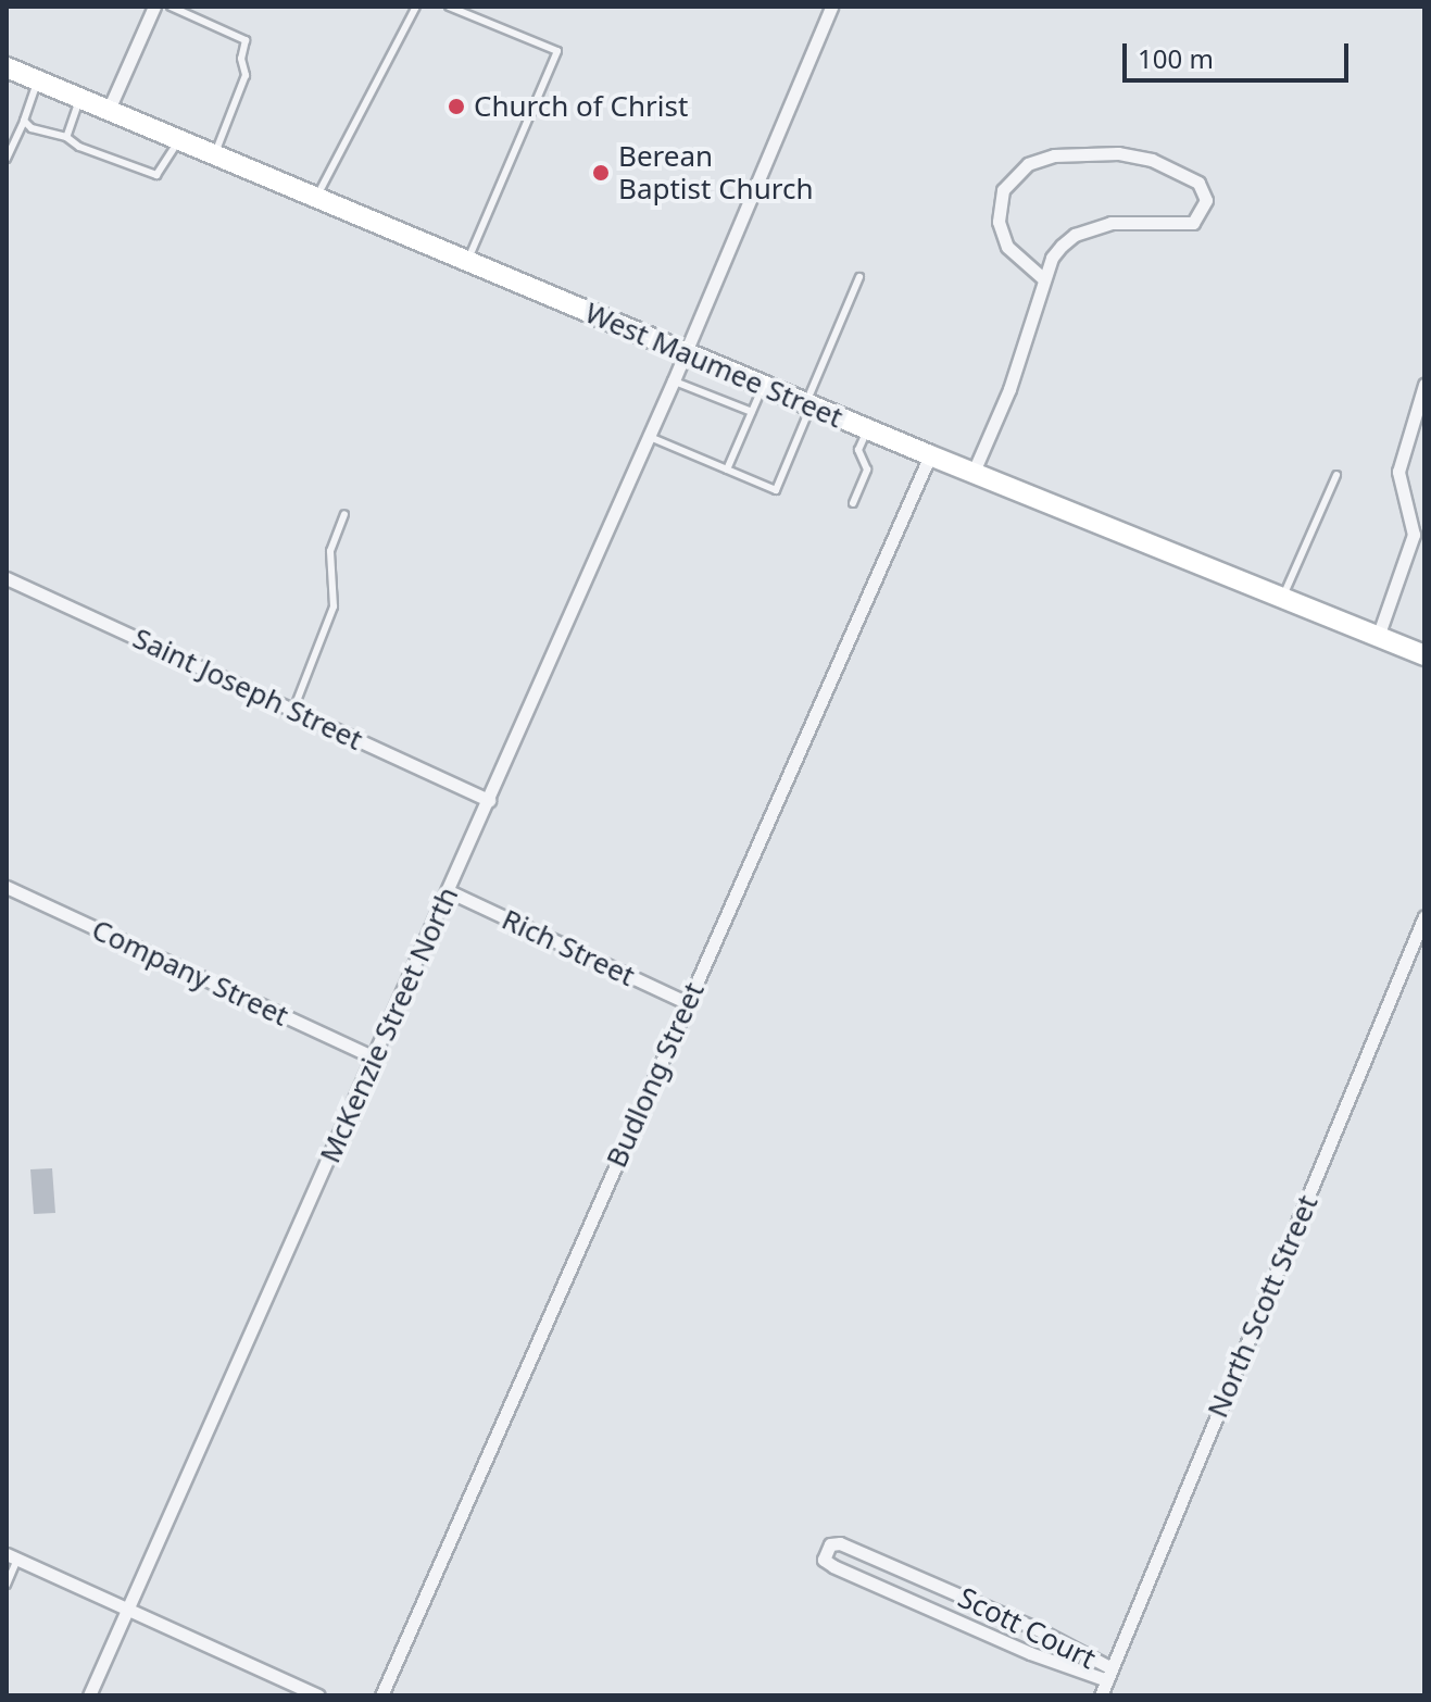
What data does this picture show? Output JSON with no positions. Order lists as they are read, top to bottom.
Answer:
{
  "streets": {
    "main road": ["West Maumee Street"],
    "street": [
      "Saint Joseph Street",
      "Rich Street",
      "Company Street",
      "McKenzie Street North",
      "Budlong Street",
      "North Scott Street",
      "Scott Court"
    ]
  },
  "crossings": [
    ["West Maumee Street", "McKenzie Street North"],
    ["West Maumee Street", "Budlong Street"],
    ["Saint Joseph Street", "McKenzie Street North"],
    ["Rich Street", "McKenzie Street North"],
    ["Rich Street", "Budlong Street"],
    ["Company Street", "McKenzie Street North"],
    ["North Scott Street", "Scott Court"]
  ],
  "places": ["Church of Christ", "Berean Baptist Church"],
  "scale_bar": "100 m"
}
